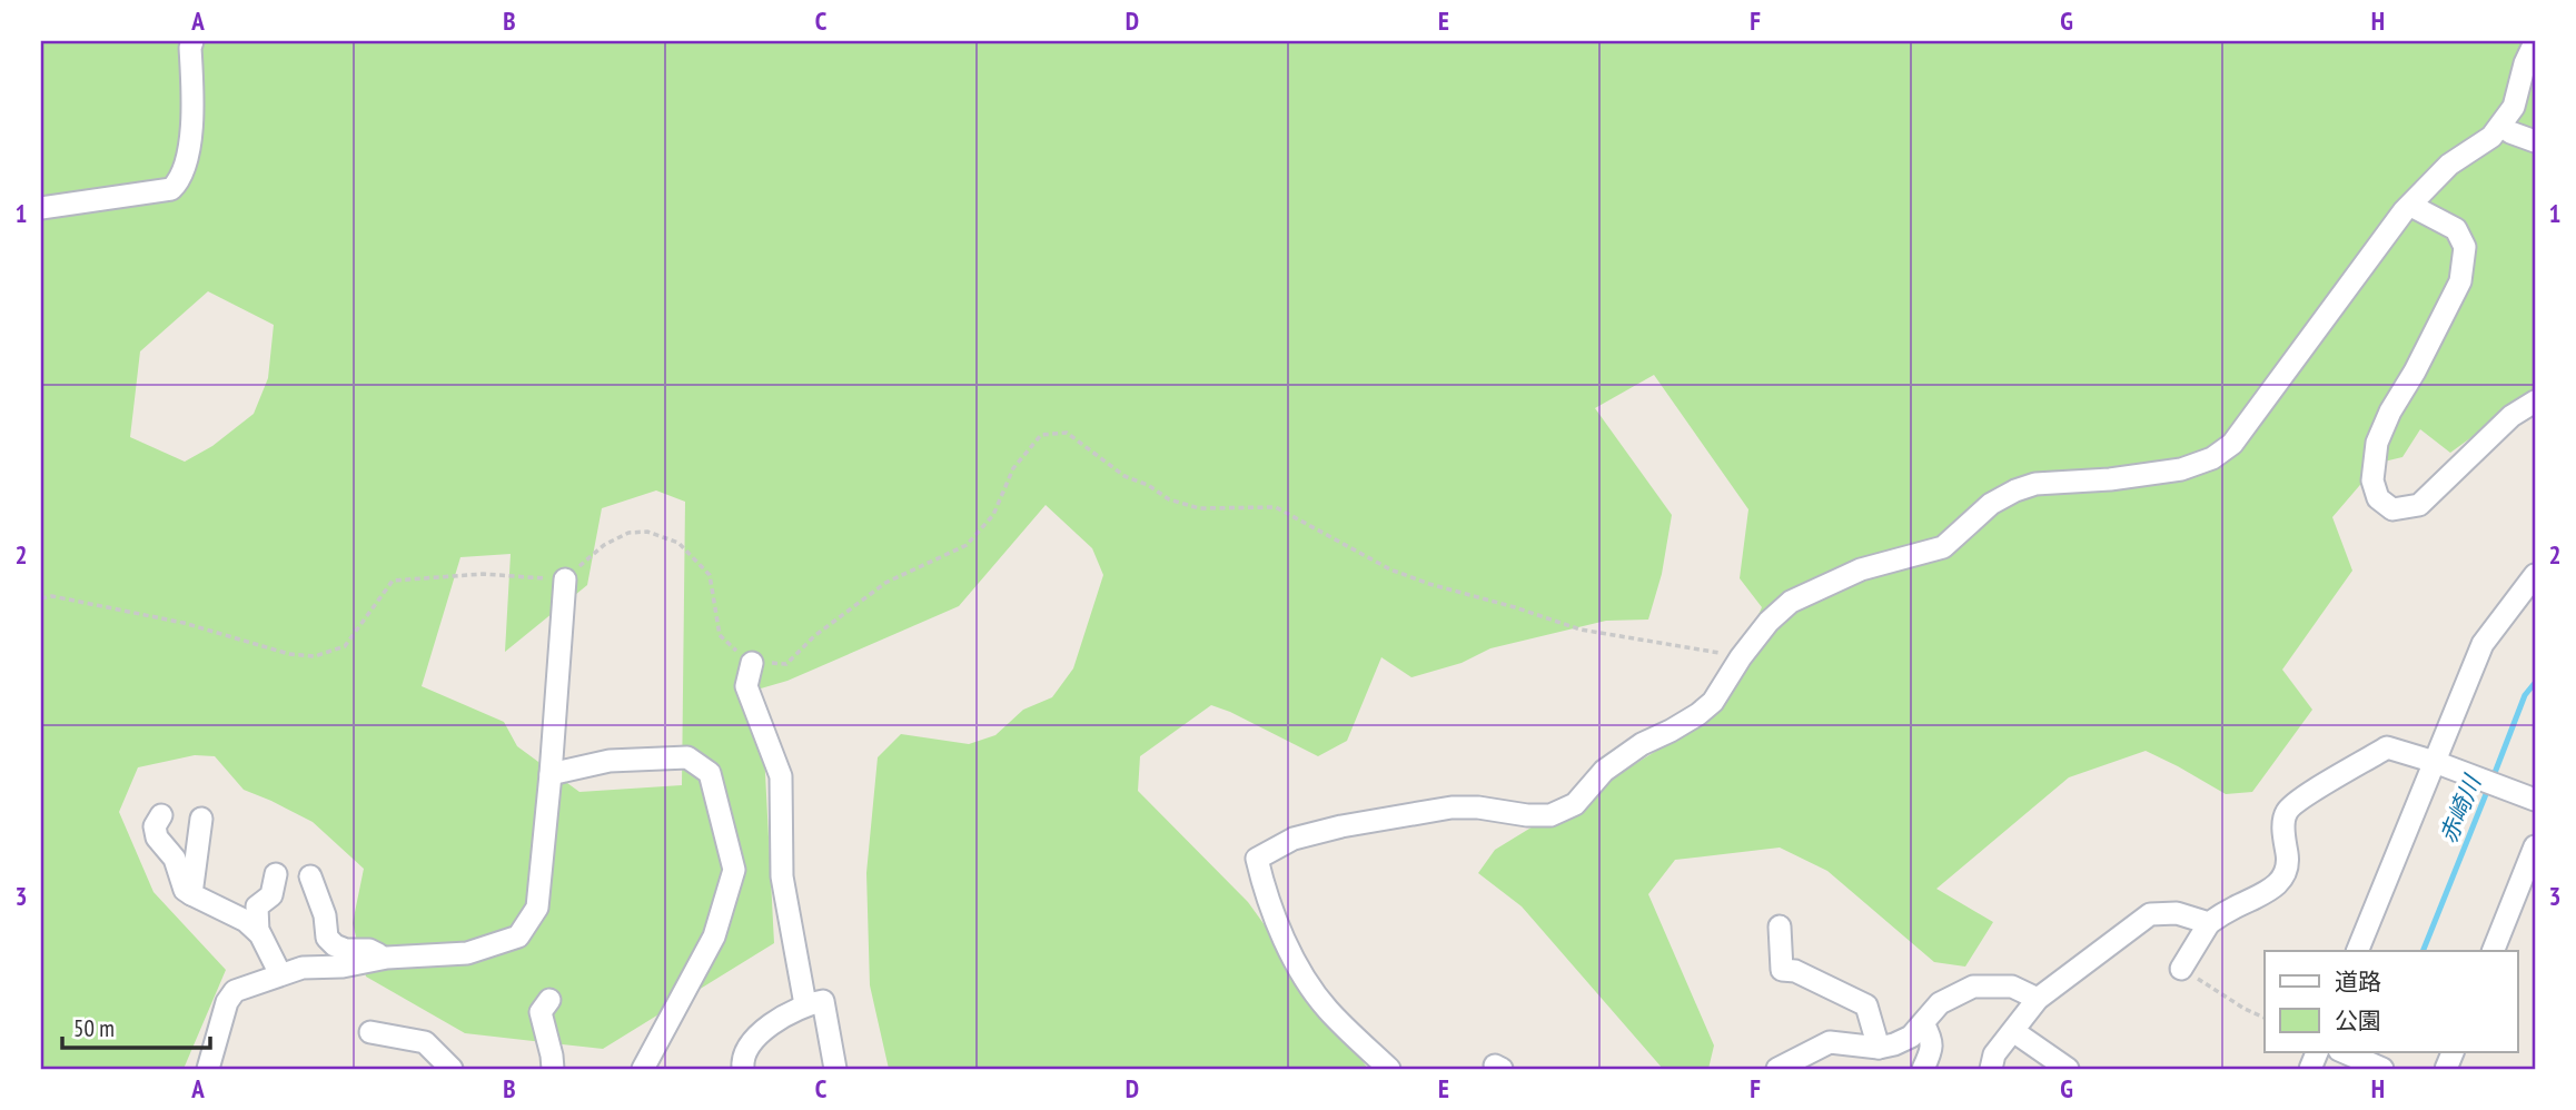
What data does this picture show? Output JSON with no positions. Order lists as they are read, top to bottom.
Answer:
{
  "water": ["赤崎川"],
  "legend": ["道路", "公園"],
  "scale_bar": "50 m",
  "grid": {
    "columns": [
      "A",
      "B",
      "C",
      "D",
      "E",
      "F",
      "G",
      "H"
    ],
    "rows": ["1", "2", "3"]
  }
}
